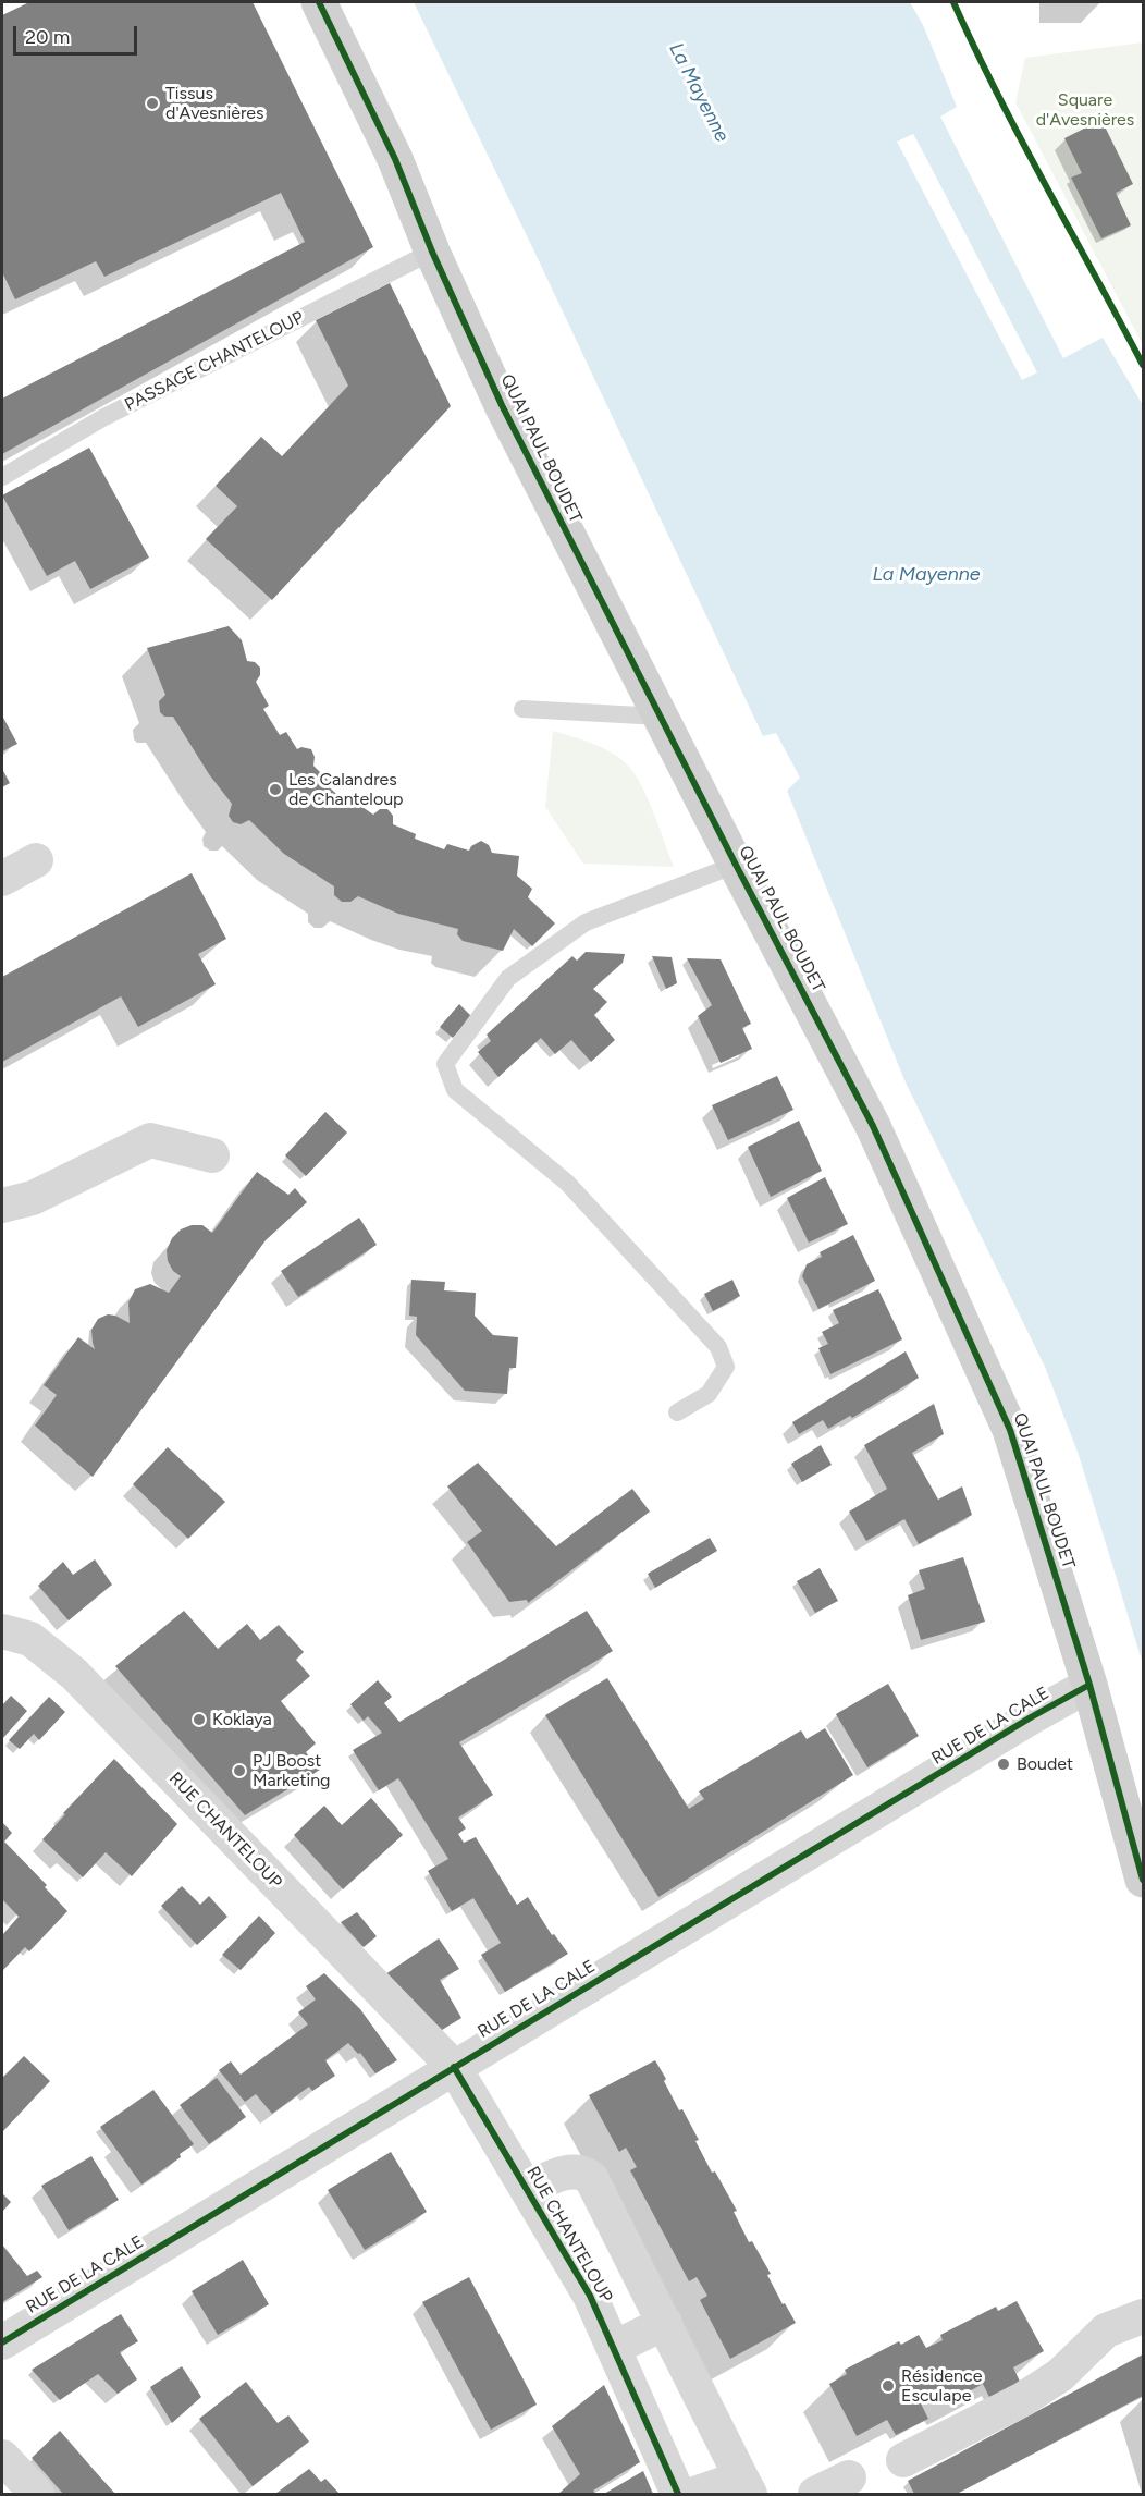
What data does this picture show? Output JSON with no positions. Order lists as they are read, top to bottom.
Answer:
{
  "streets": {
    "street": ["QUAI PAUL BOUDET", "RUE DE LA CALE", "RUE CHANTELOUP"],
    "lane": ["PASSAGE CHANTELOUP"]
  },
  "crossings": [
    ["PASSAGE CHANTELOUP", "QUAI PAUL BOUDET"],
    ["QUAI PAUL BOUDET", "RUE DE LA CALE"],
    ["RUE DE LA CALE", "RUE CHANTELOUP"]
  ],
  "water": ["La Mayenne"],
  "parks": ["Square d'Avesnières"],
  "places": [
    "Tissus d'Avesnières",
    "Les Calandres de Chanteloup",
    "Koklaya",
    "Boudet",
    "PJ Boost Marketing",
    "Résidence Esculape"
  ],
  "scale_bar": "20 m"
}
